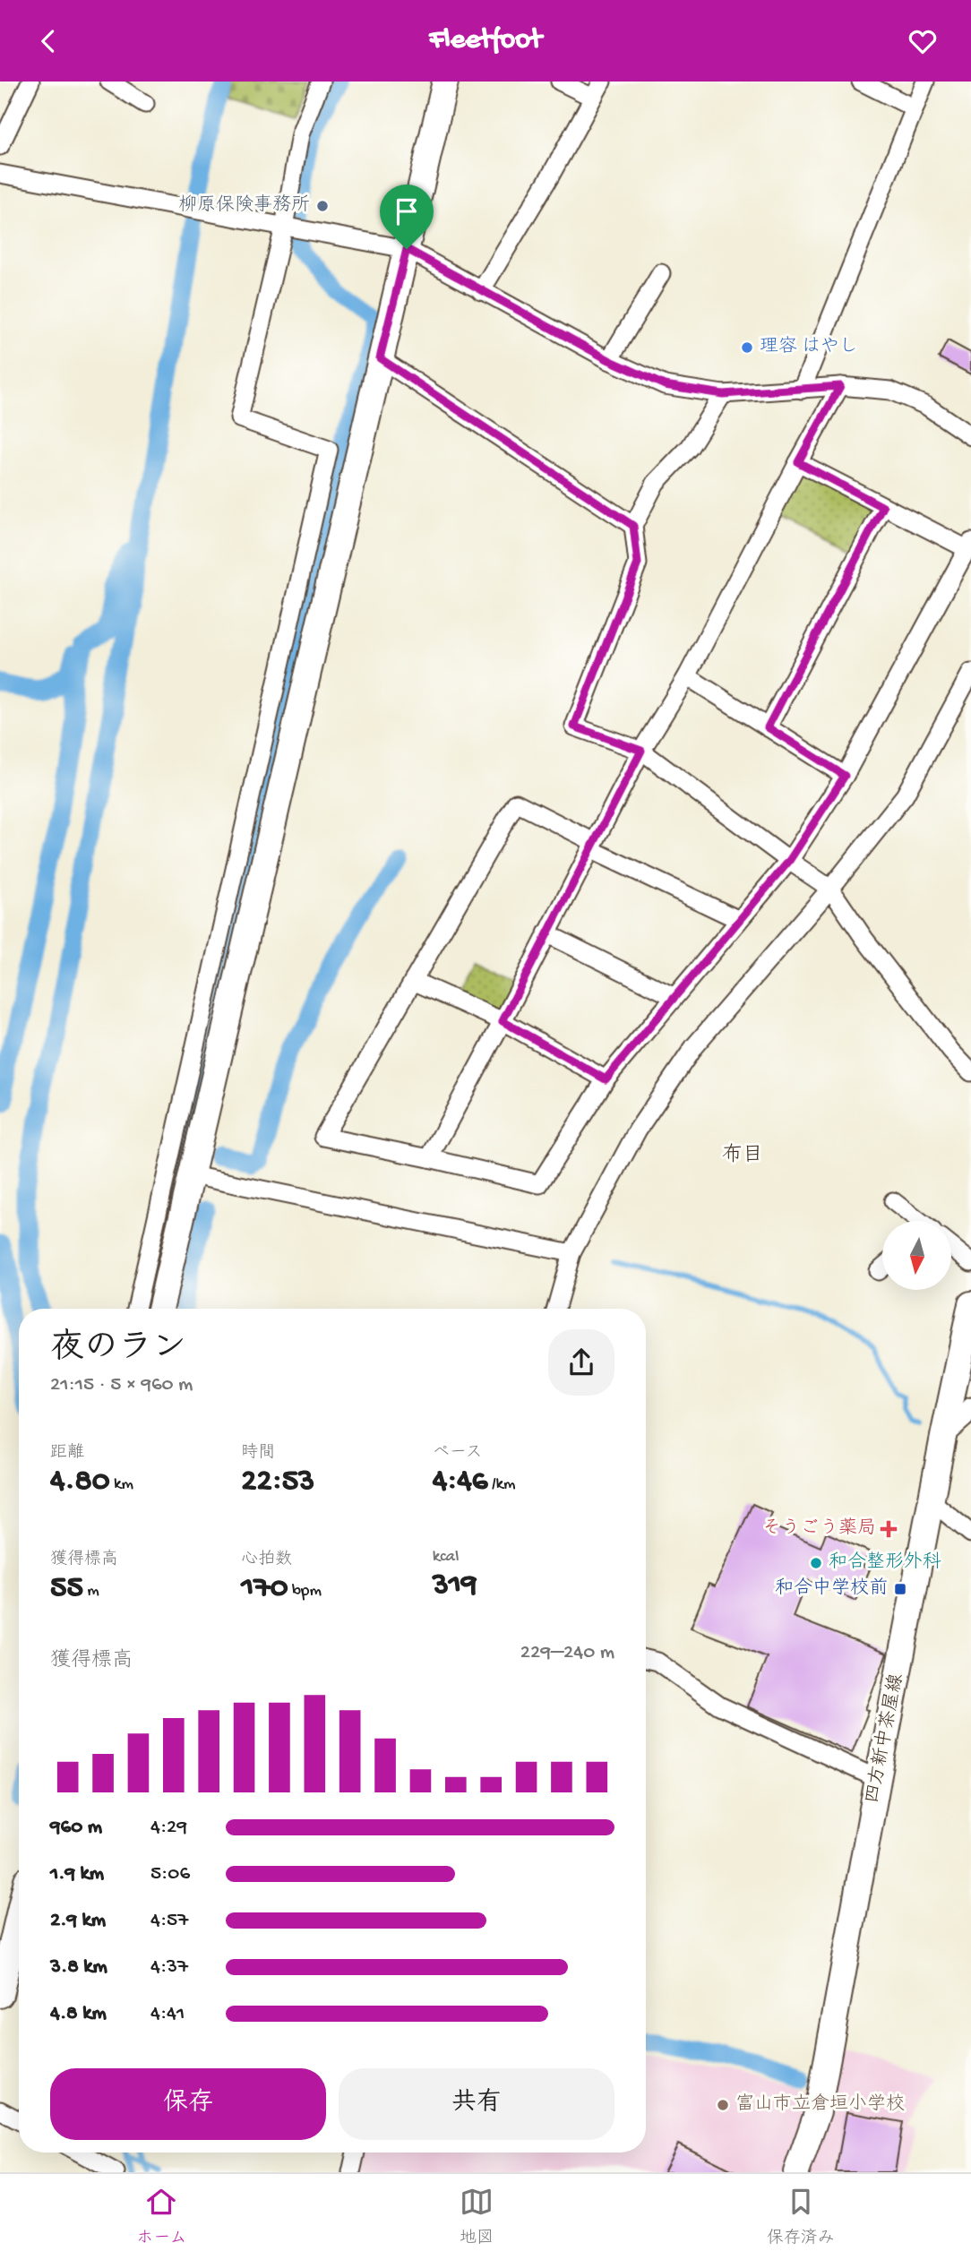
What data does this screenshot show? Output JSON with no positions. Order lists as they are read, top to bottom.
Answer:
{
  "streets": {
    "street": ["四方新中茶屋線"]
  },
  "districts": ["布目"],
  "places": {
    "other": [
      "柳原保険事務所",
      "理容 はやし",
      "和合整形外科",
      "富山市立倉垣小学校"
    ],
    "health": ["そうごう薬局"],
    "transit": ["和合中学校前"]
  },
  "north": "bottom",
  "page": {
    "header": "Fleetfoot",
    "heading": ["夜のラン", "21:15 · 5 × 960 m"],
    "stats": [
      ["距離", "4.80 km"],
      ["時間", "22:53"],
      ["ペース", "4:46 /km"],
      ["獲得標高", "55 m"],
      ["心拍数", "170 bpm"],
      ["kcal", "319"]
    ],
    "chart": ["獲得標高", "229–240 m"],
    "list": [
      {
        "name": "960 m",
        "note": "4:29"
      },
      {
        "name": "1.9 km",
        "note": "5:06"
      },
      {
        "name": "2.9 km",
        "note": "4:57"
      },
      {
        "name": "3.8 km",
        "note": "4:37"
      },
      {
        "name": "4.8 km",
        "note": "4:41"
      }
    ],
    "buttons": ["保存", "共有"],
    "tabs": ["ホーム", "地図", "保存済み"]
  }
}
